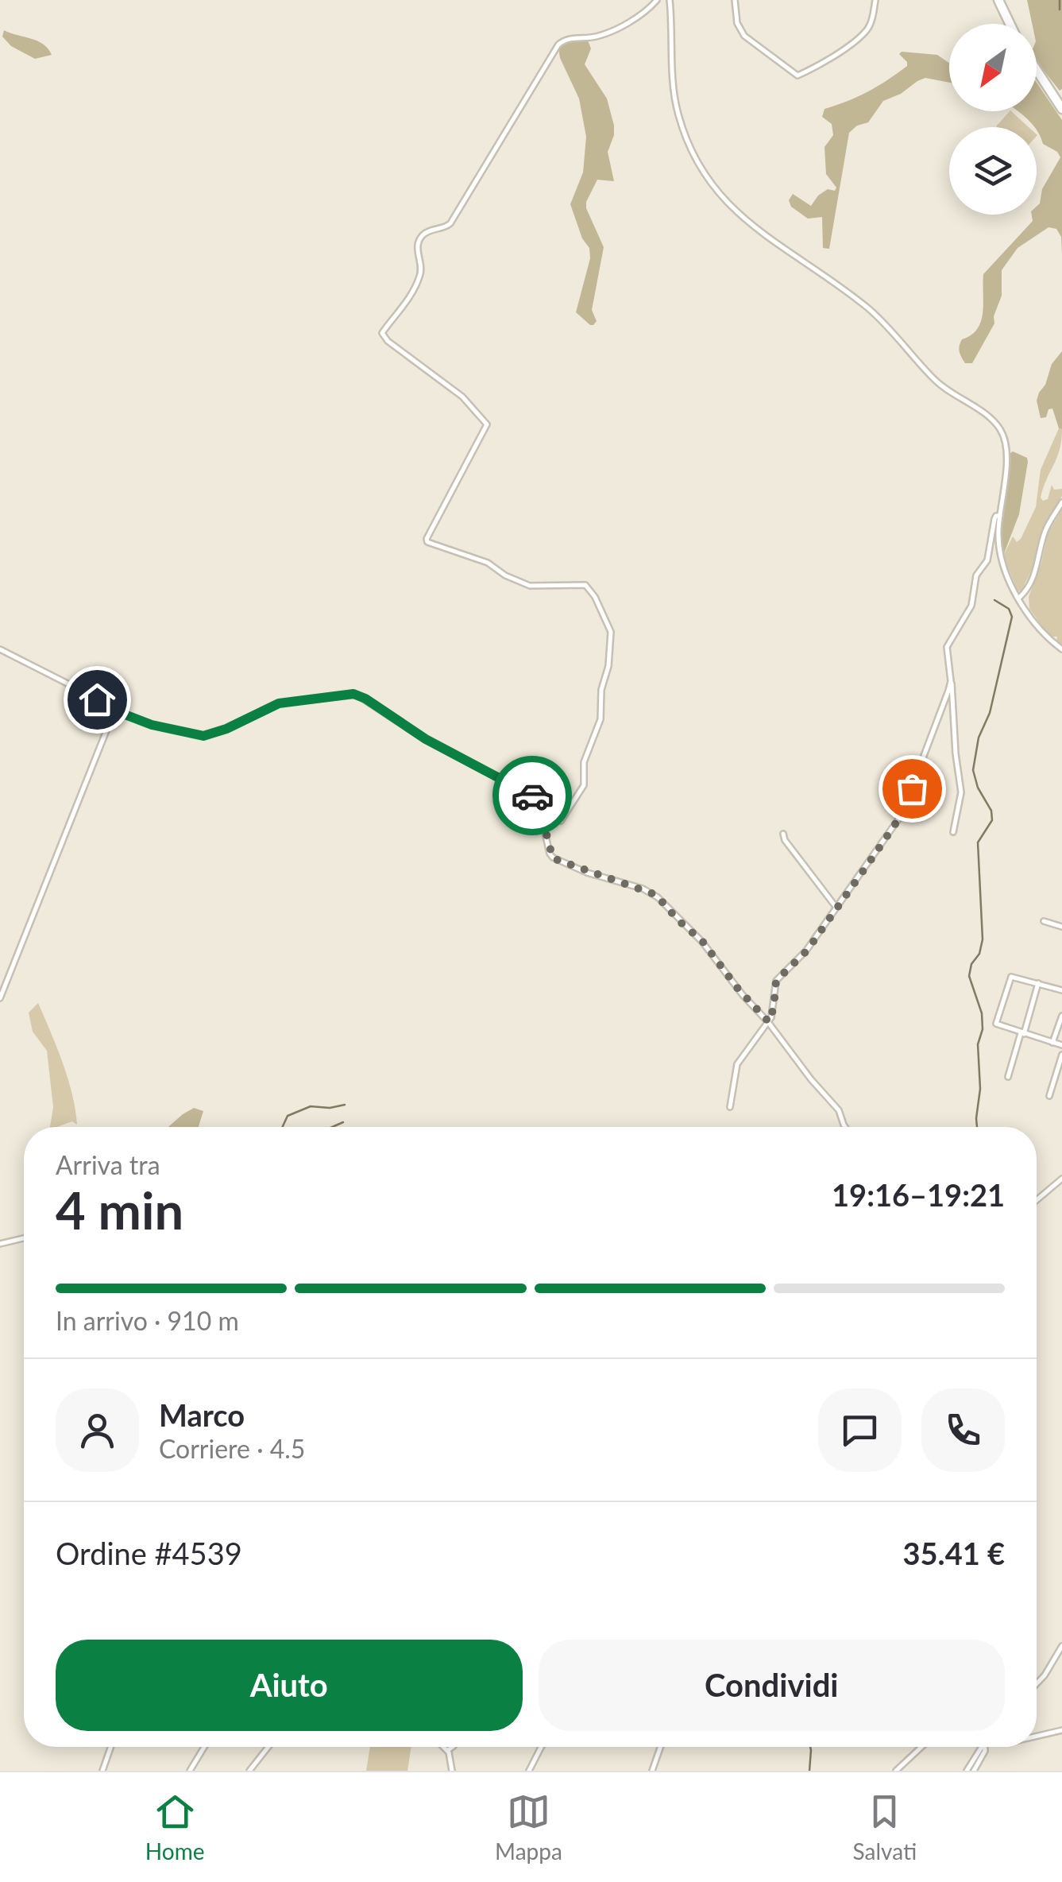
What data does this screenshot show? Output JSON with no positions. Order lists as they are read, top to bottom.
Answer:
{
  "north": "bottom left",
  "page": {
    "heading": ["4 min", "Arriva tra", "19:16–19:21"],
    "panel": [
      "Marco",
      "Corriere · 4.5",
      "Ordine #4539",
      "35.41 €"
    ],
    "bar": "In arrivo · 910 m",
    "buttons": ["Aiuto", "Condividi"],
    "tabs": ["Home", "Mappa", "Salvati"]
  }
}
